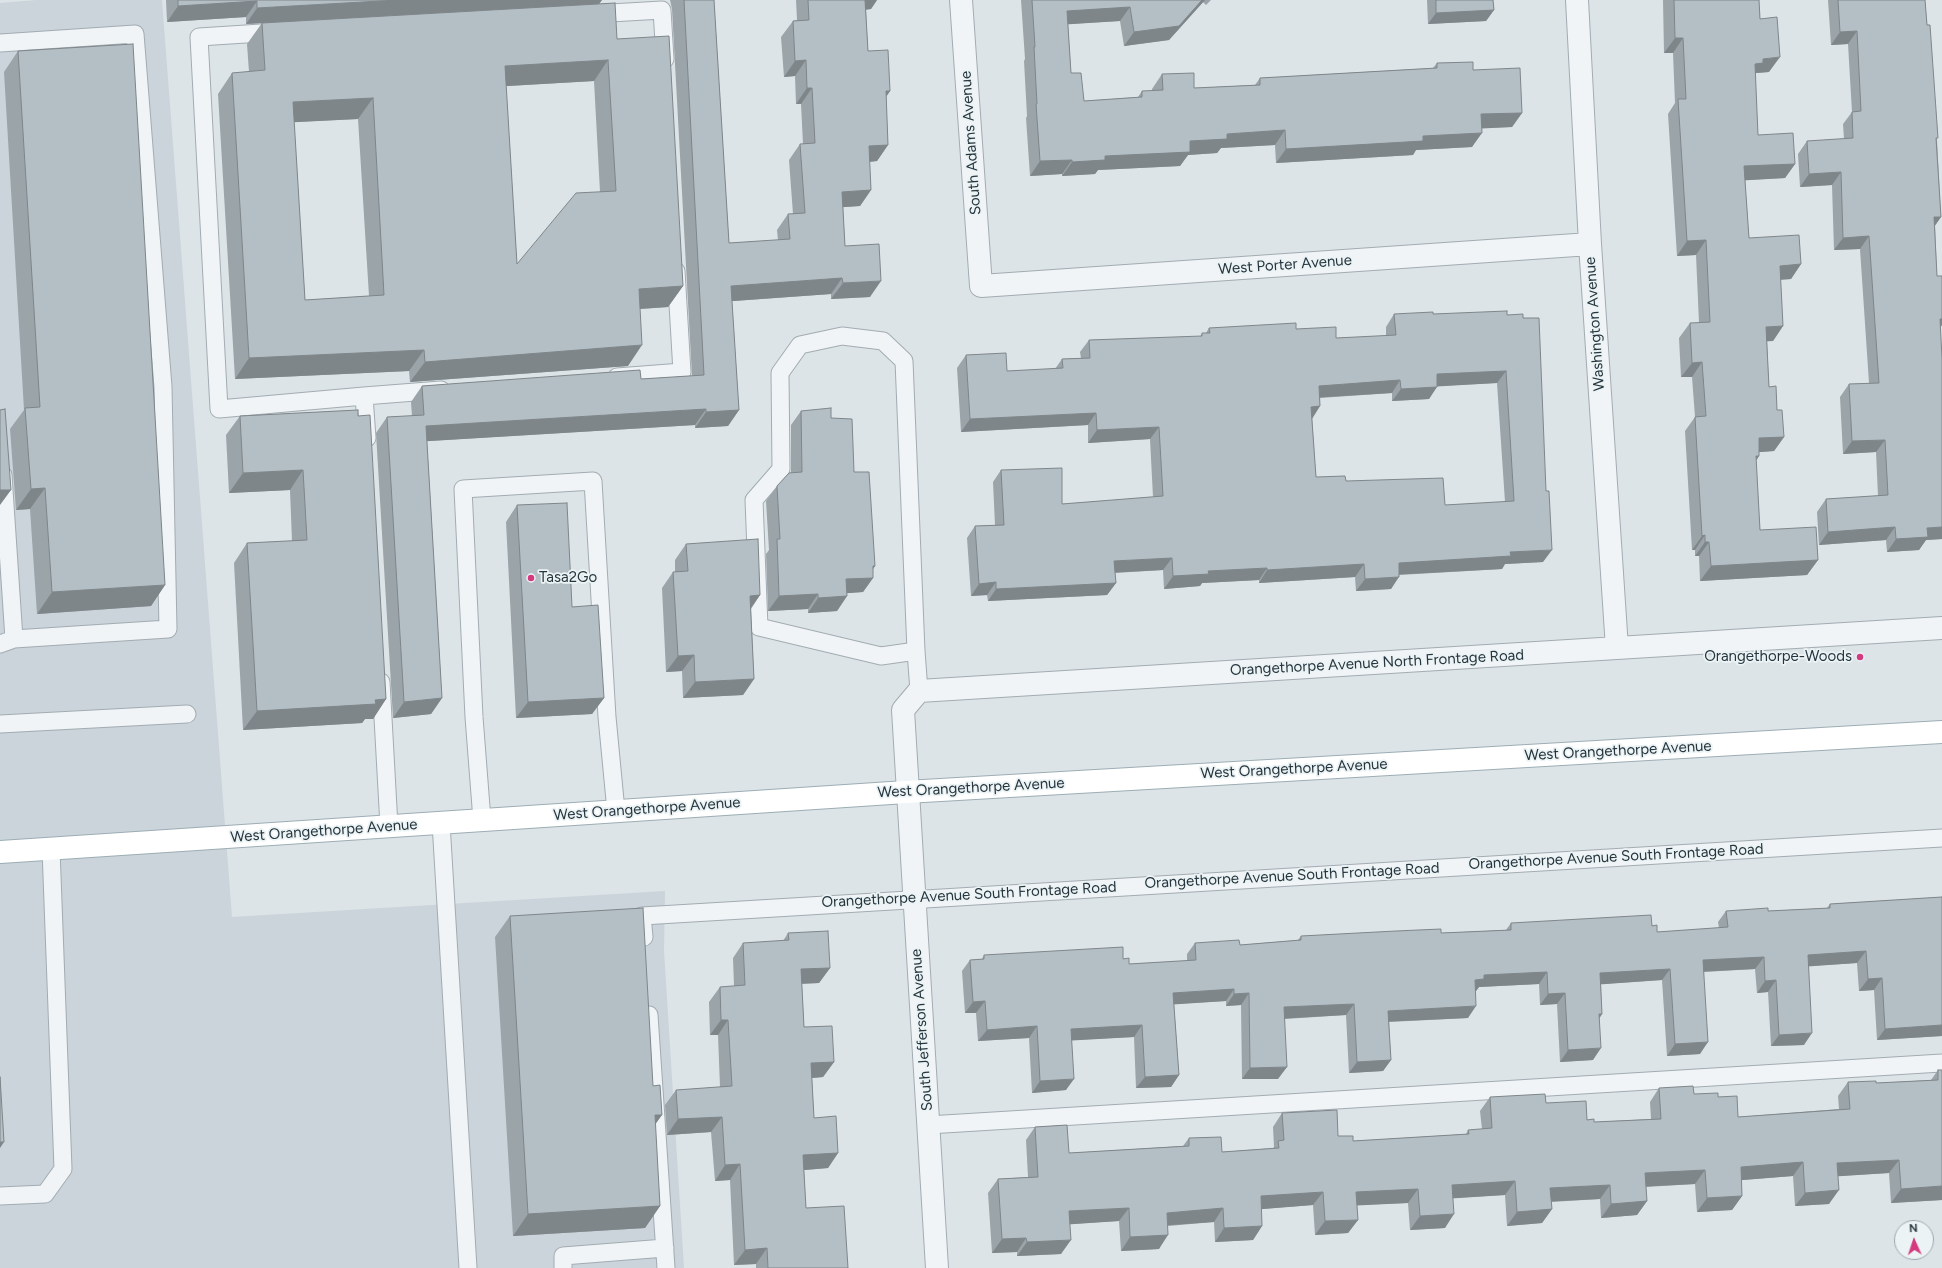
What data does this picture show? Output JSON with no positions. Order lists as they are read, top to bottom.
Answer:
{
  "streets": {
    "main road": ["West Orangethorpe Avenue"],
    "street": [
      "South Adams Avenue",
      "West Porter Avenue",
      "Washington Avenue",
      "Orangethorpe Avenue North Frontage Road",
      "South Jefferson Avenue"
    ],
    "lane": ["Orangethorpe Avenue South Frontage Road"]
  },
  "crossings": [
    ["South Adams Avenue", "West Porter Avenue"],
    ["West Porter Avenue", "Washington Avenue"],
    ["Washington Avenue", "Orangethorpe Avenue North Frontage Road"],
    ["West Orangethorpe Avenue", "South Jefferson Avenue"],
    ["Orangethorpe Avenue South Frontage Road", "South Jefferson Avenue"]
  ],
  "places": ["Tasa2Go", "Orangethorpe-Woods"],
  "north": "top"
}
